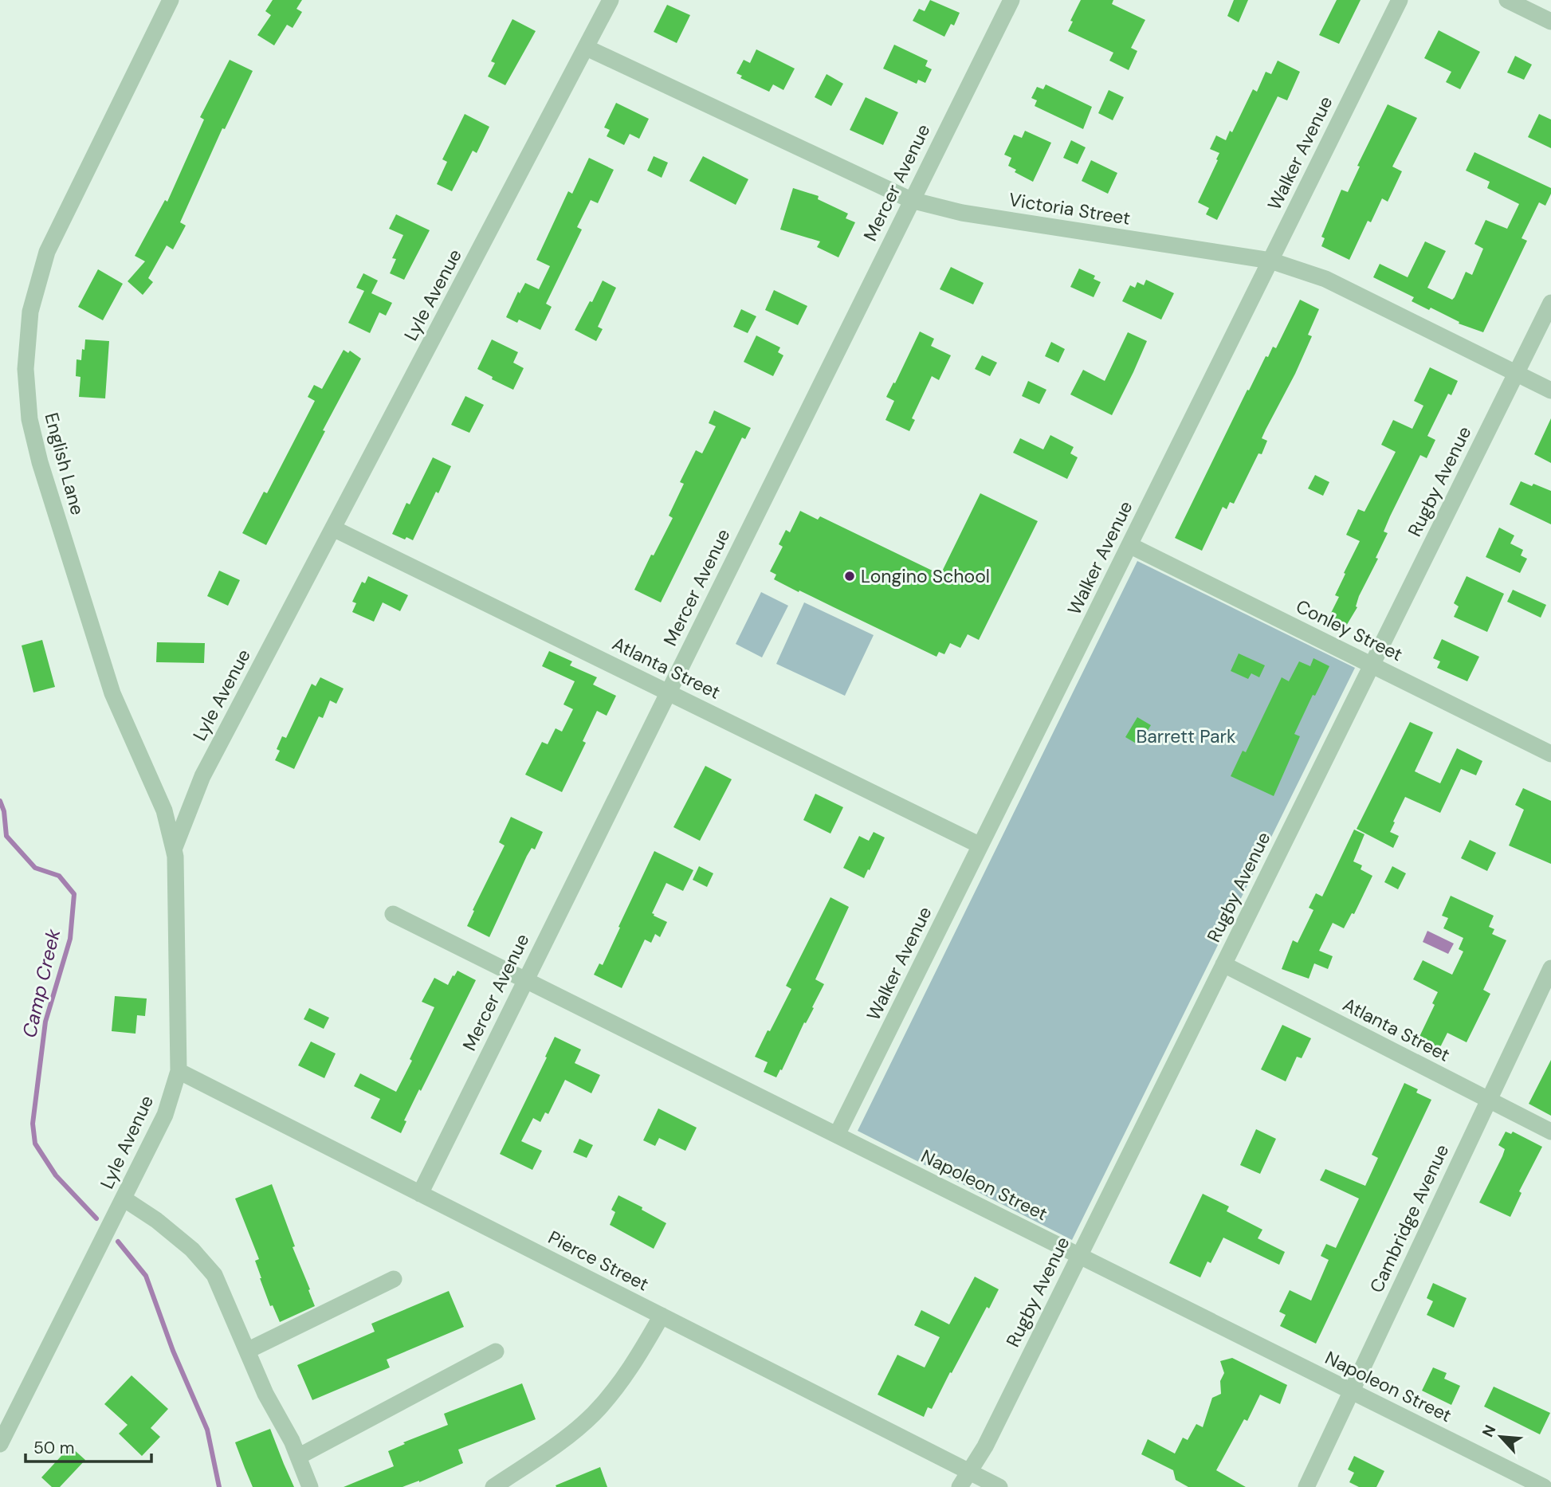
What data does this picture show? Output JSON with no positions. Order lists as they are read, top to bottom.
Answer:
{
  "streets": {
    "street": [
      "Walker Avenue",
      "Mercer Avenue",
      "Victoria Street",
      "Lyle Avenue",
      "English Lane",
      "Rugby Avenue",
      "Conley Street",
      "Atlanta Street",
      "Napoleon Street",
      "Cambridge Avenue",
      "Pierce Street"
    ]
  },
  "crossings": [
    ["Walker Avenue", "Victoria Street"],
    ["Walker Avenue", "Conley Street"],
    ["Walker Avenue", "Atlanta Street"],
    ["Walker Avenue", "Napoleon Street"],
    ["Mercer Avenue", "Victoria Street"],
    ["Mercer Avenue", "Atlanta Street"],
    ["Mercer Avenue", "Napoleon Street"],
    ["Mercer Avenue", "Pierce Street"],
    ["Victoria Street", "Lyle Avenue"],
    ["Victoria Street", "Rugby Avenue"],
    ["Lyle Avenue", "English Lane"],
    ["Lyle Avenue", "Atlanta Street"],
    ["Lyle Avenue", "Pierce Street"],
    ["Rugby Avenue", "Conley Street"],
    ["Rugby Avenue", "Atlanta Street"],
    ["Rugby Avenue", "Napoleon Street"],
    ["Rugby Avenue", "Pierce Street"],
    ["Atlanta Street", "Cambridge Avenue"],
    ["Napoleon Street", "Cambridge Avenue"]
  ],
  "water": ["Camp Creek"],
  "parks": ["Barrett Park"],
  "places": ["Longino School"],
  "scale_bar": "50 m",
  "north": "top left"
}
